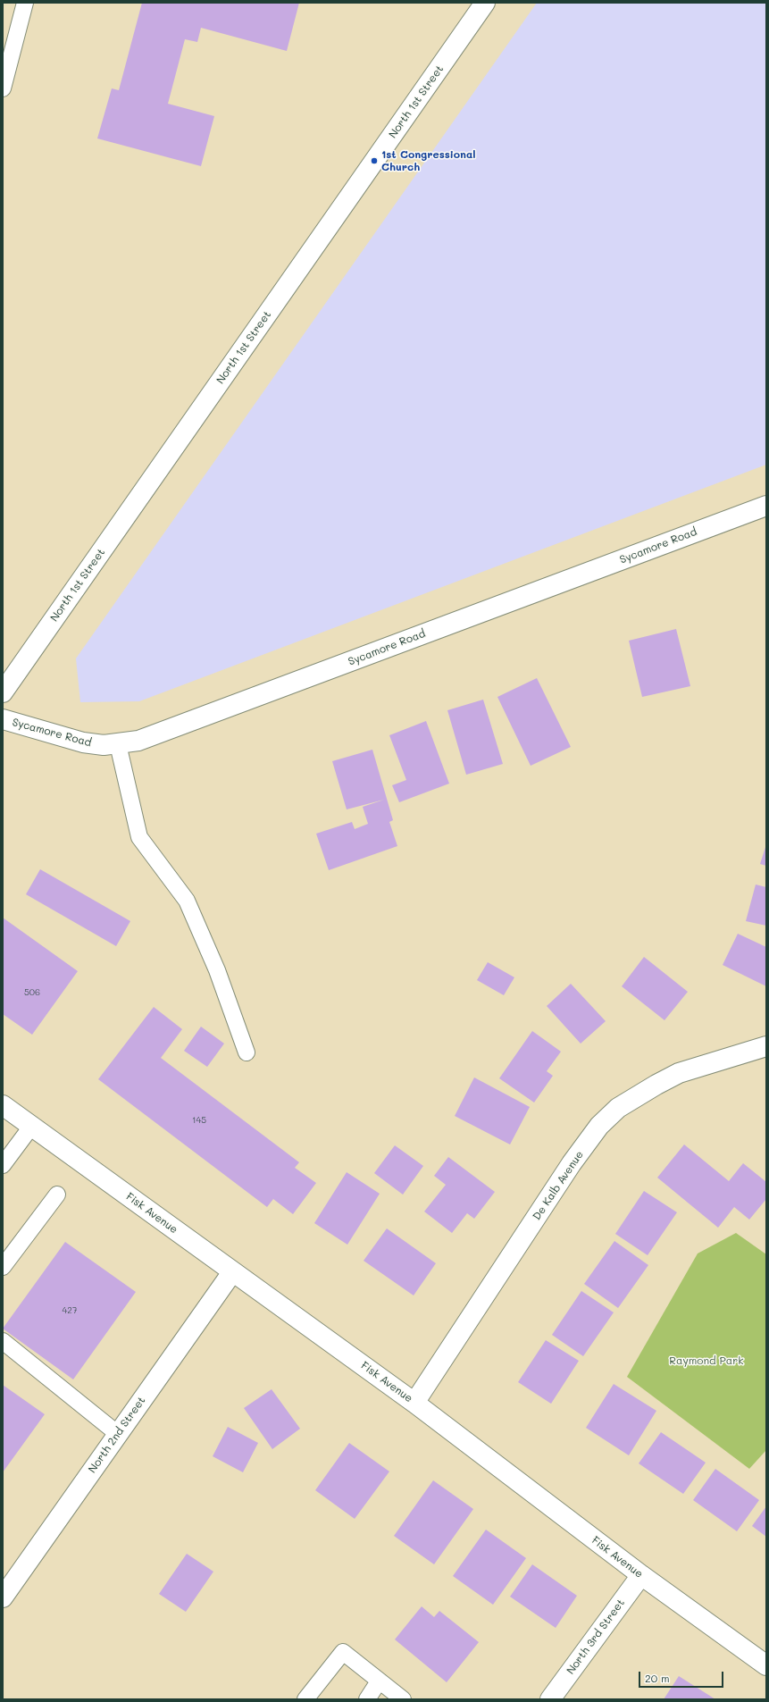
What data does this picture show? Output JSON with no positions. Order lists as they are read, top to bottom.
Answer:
{
  "streets": {
    "street": [
      "North 1st Street",
      "Sycamore Road",
      "De Kalb Avenue",
      "Fisk Avenue",
      "North 2nd Street",
      "North 3rd Street"
    ]
  },
  "crossings": [
    ["De Kalb Avenue", "Fisk Avenue"],
    ["Fisk Avenue", "North 2nd Street"],
    ["Fisk Avenue", "North 3rd Street"]
  ],
  "parks": ["Raymond Park"],
  "places": ["1st Congressional Church"],
  "house_numbers": ["506", "145", "427"],
  "scale_bar": "20 m"
}
